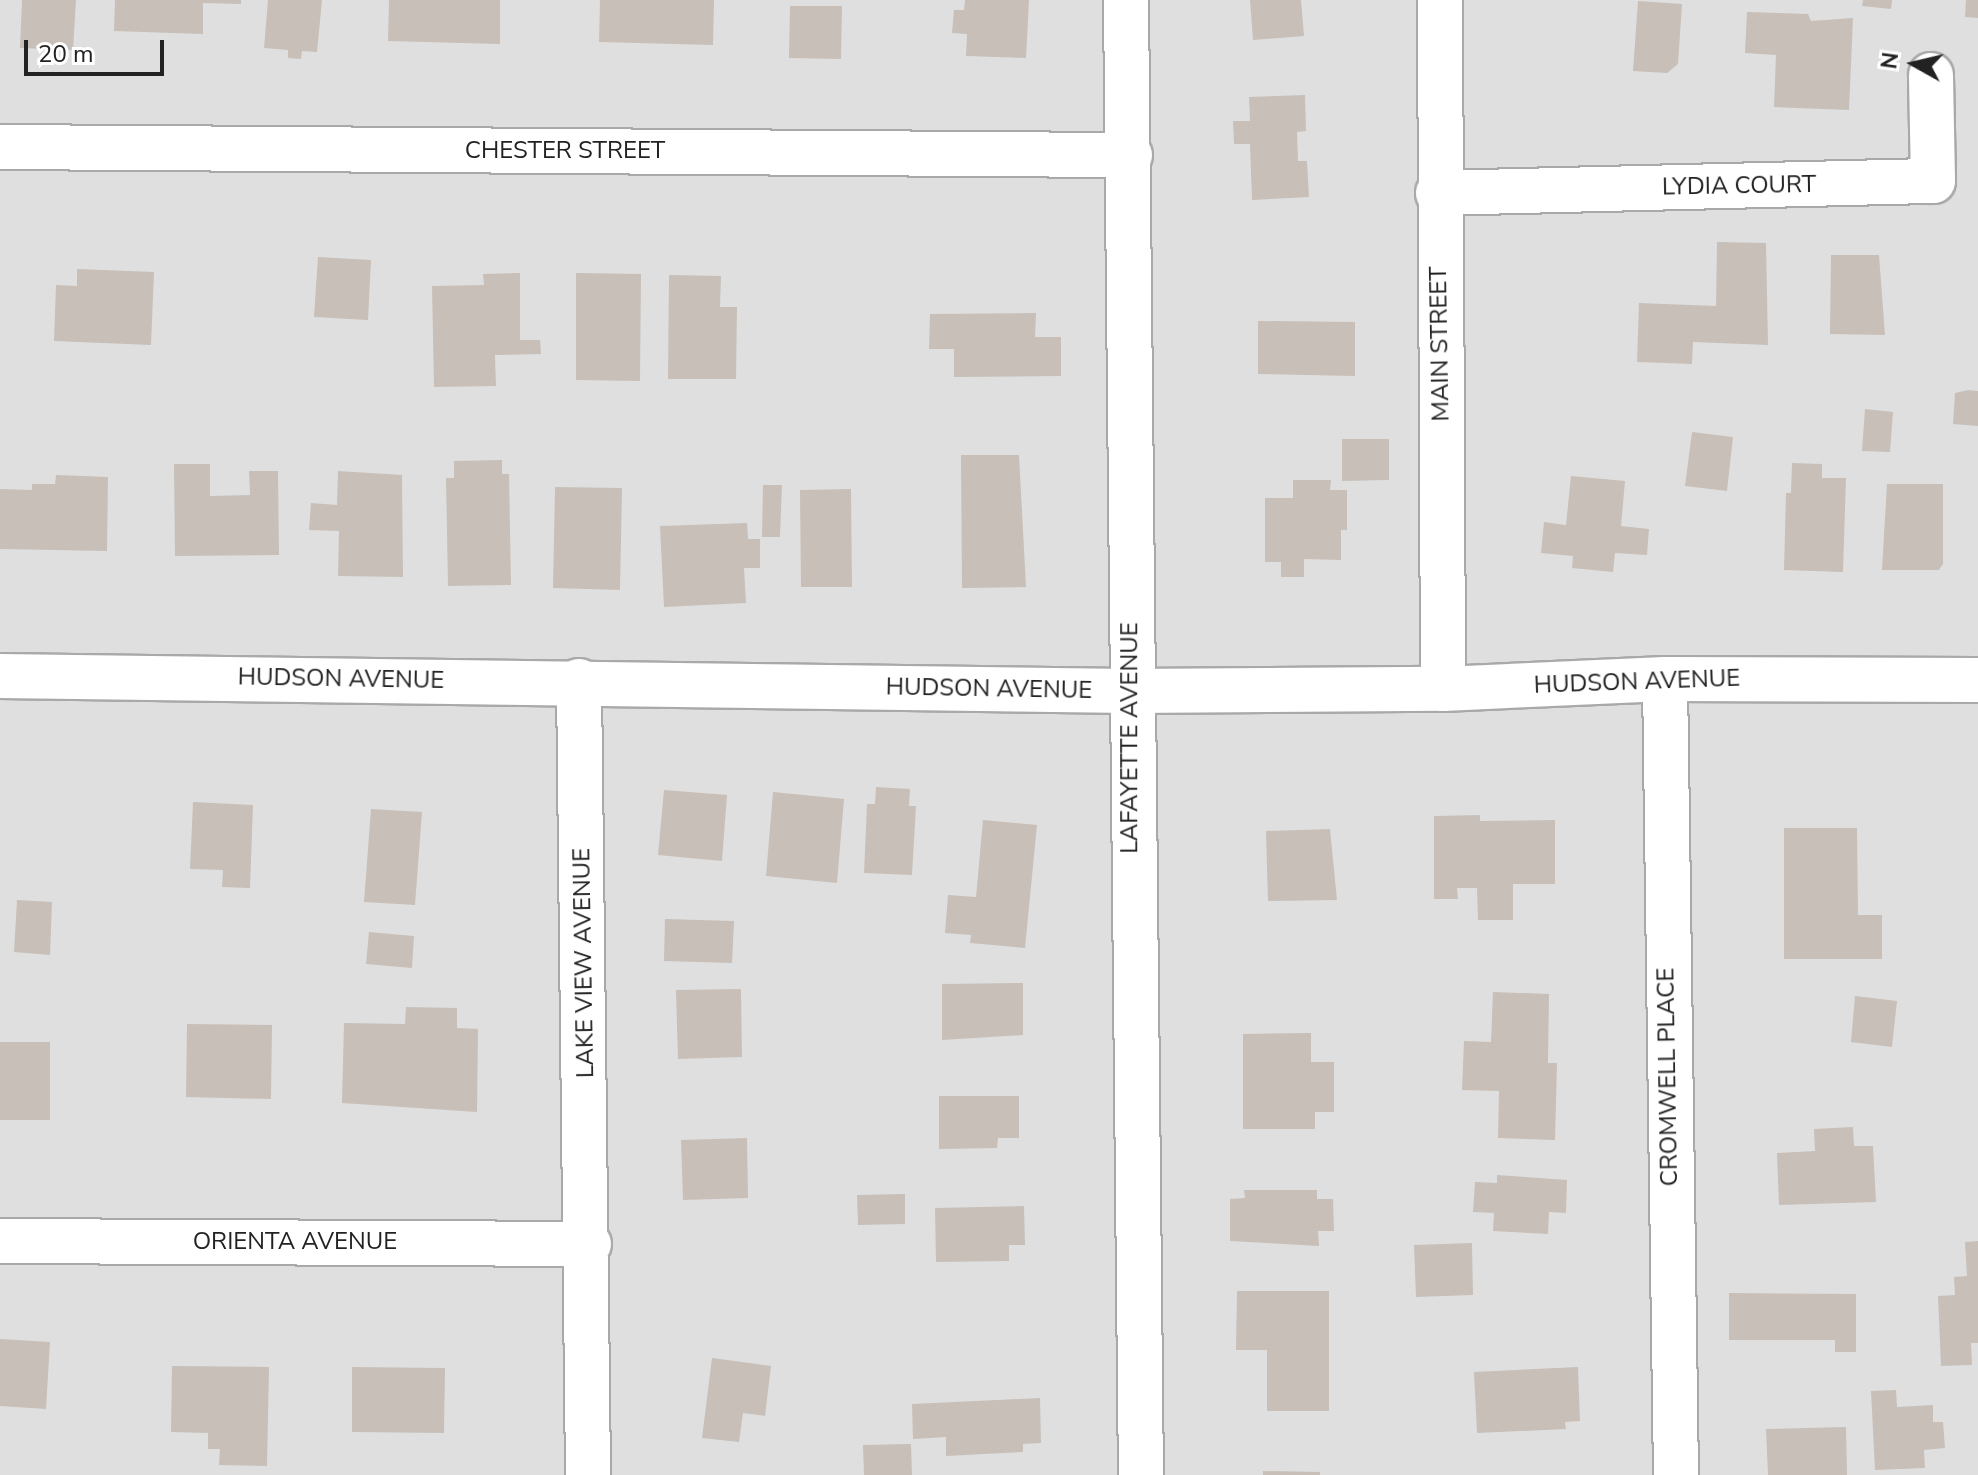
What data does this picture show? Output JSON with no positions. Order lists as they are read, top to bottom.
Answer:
{
  "streets": {
    "street": [
      "CHESTER STREET",
      "LYDIA COURT",
      "MAIN STREET",
      "HUDSON AVENUE",
      "LAFAYETTE AVENUE",
      "LAKE VIEW AVENUE",
      "CROMWELL PLACE",
      "ORIENTA AVENUE"
    ]
  },
  "crossings": [
    ["CHESTER STREET", "LAFAYETTE AVENUE"],
    ["LYDIA COURT", "MAIN STREET"],
    ["MAIN STREET", "HUDSON AVENUE"],
    ["HUDSON AVENUE", "LAFAYETTE AVENUE"],
    ["HUDSON AVENUE", "LAKE VIEW AVENUE"],
    ["HUDSON AVENUE", "CROMWELL PLACE"],
    ["LAKE VIEW AVENUE", "ORIENTA AVENUE"]
  ],
  "scale_bar": "20 m",
  "north": "left"
}
